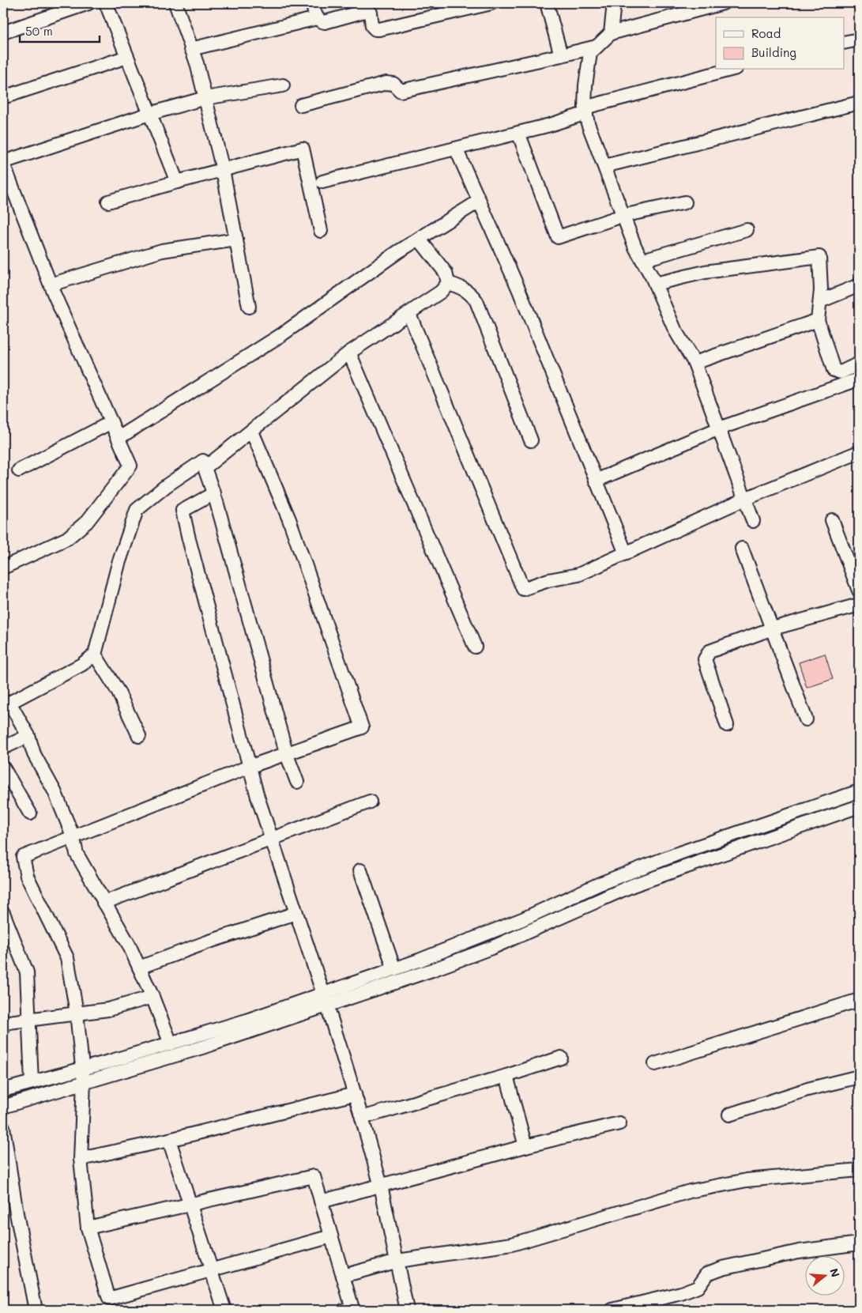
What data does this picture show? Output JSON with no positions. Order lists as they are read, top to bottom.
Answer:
{
  "legend": ["Road", "Building"],
  "scale_bar": "50 m",
  "north": "right"
}
